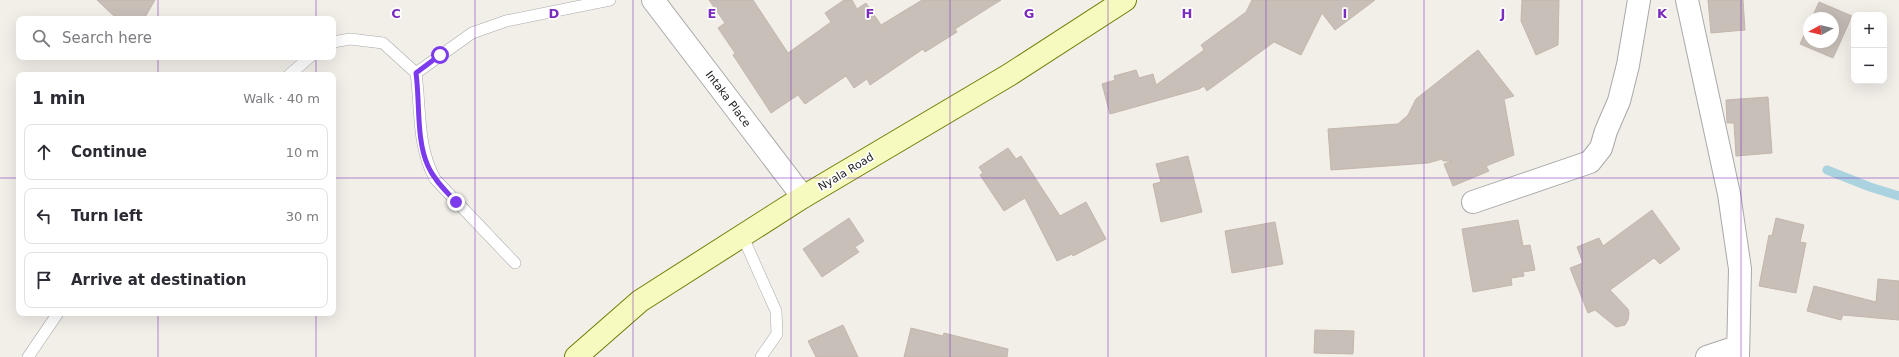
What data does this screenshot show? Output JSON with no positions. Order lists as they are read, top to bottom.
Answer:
{
  "streets": {
    "street": ["Intaka Place", "Nyala Road"]
  },
  "crossings": [
    ["Intaka Place", "Nyala Road"]
  ],
  "north": "left",
  "page": {
    "map_buttons": ["+", "−"],
    "search": "Search here",
    "heading": ["1 min", "Walk · 40 m"],
    "list": [
      ["Continue", "10 m"],
      ["Turn left", "30 m"],
      "Arrive at destination"
    ]
  },
  "grid": {
    "columns": [
      "C",
      "D",
      "E",
      "F",
      "G",
      "H",
      "I",
      "J",
      "K"
    ]
  }
}
